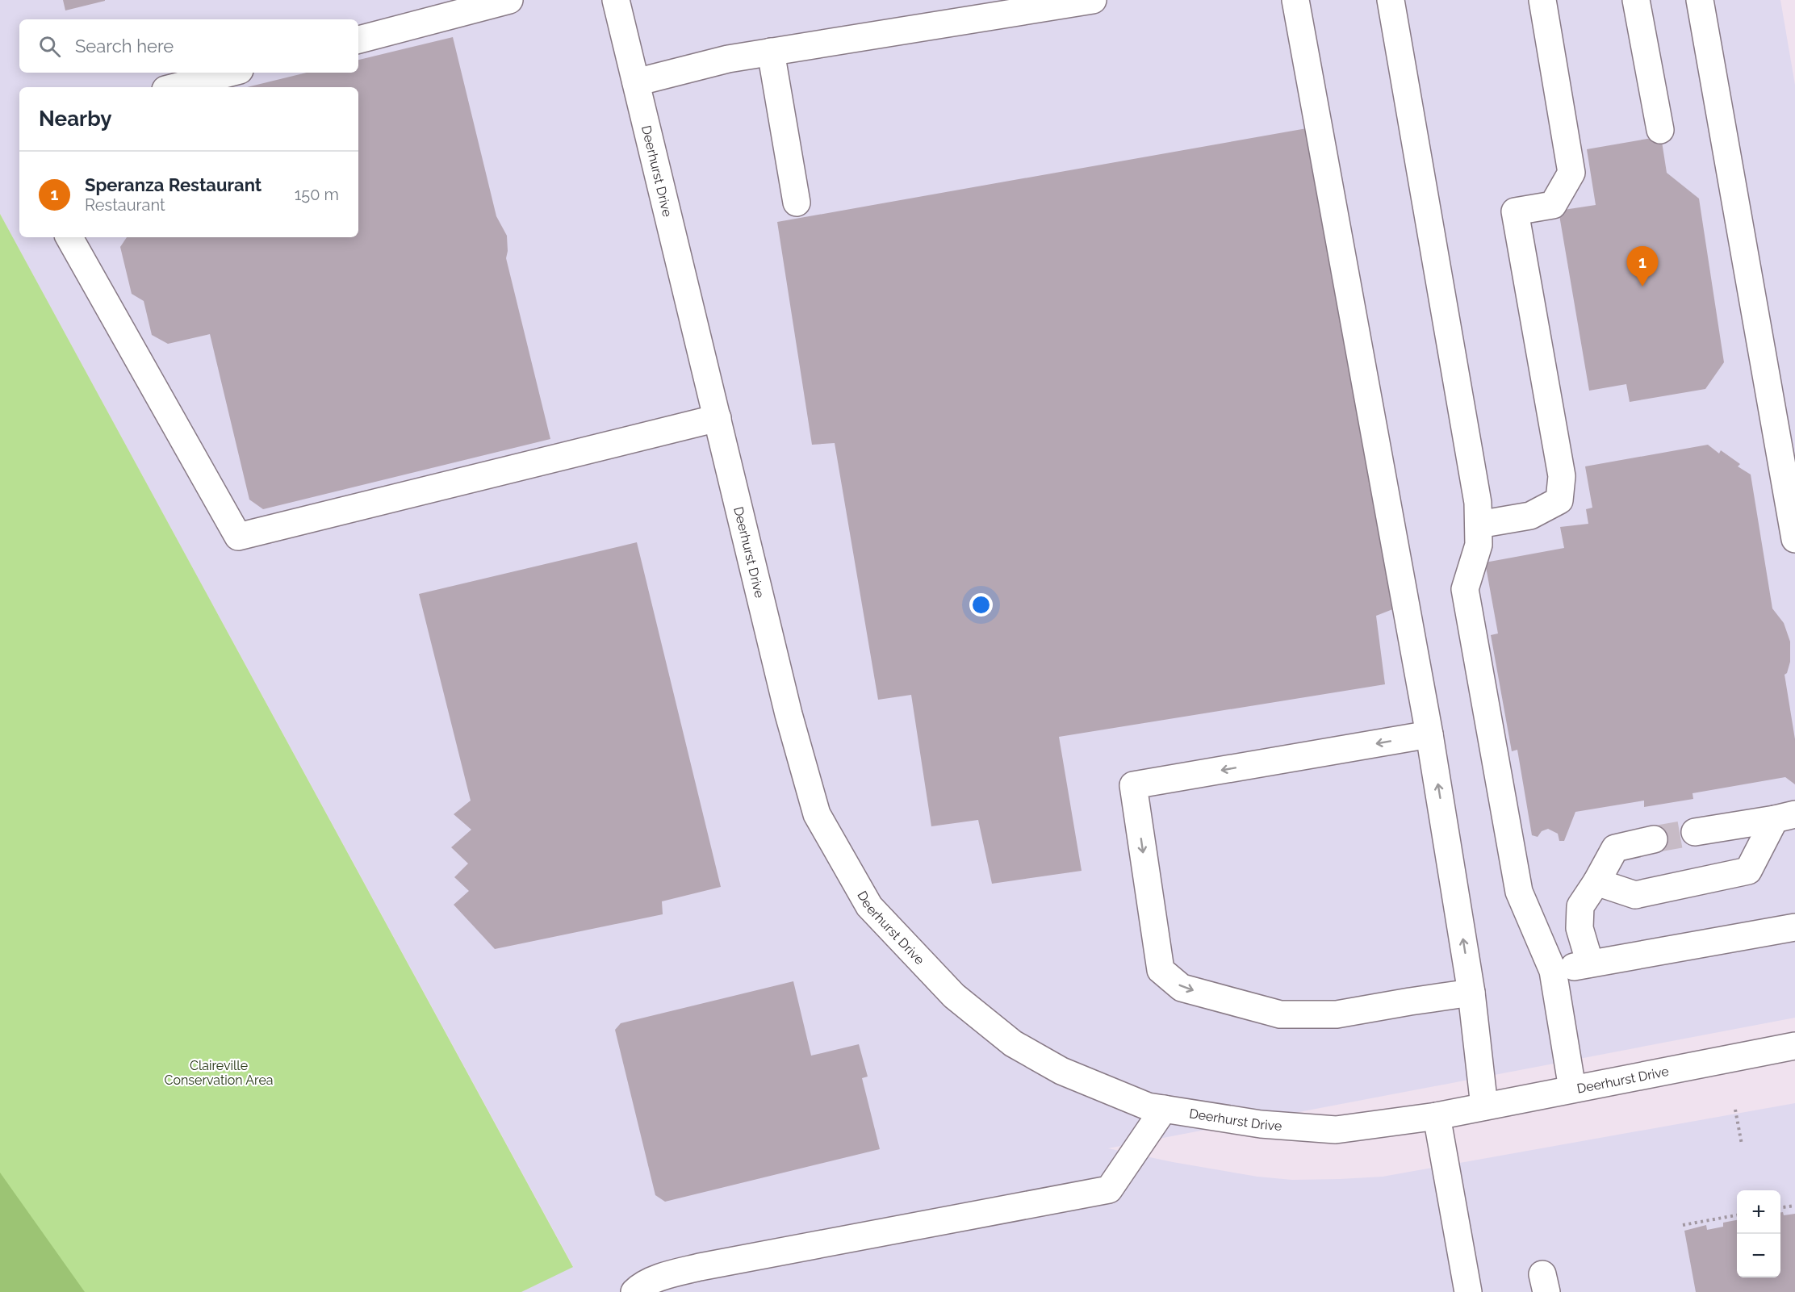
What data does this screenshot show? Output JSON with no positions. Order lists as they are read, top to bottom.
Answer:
{
  "streets": {
    "street": ["Deerhurst Drive"]
  },
  "parks": ["Claireville Conservation Area"],
  "page": {
    "search": "Search here",
    "heading": "Nearby",
    "list": [
      {
        "mark": "1",
        "name": "Speranza Restaurant",
        "note": "Restaurant",
        "value": "150 m"
      }
    ],
    "pins": "1",
    "map_buttons": ["+", "−"]
  }
}
